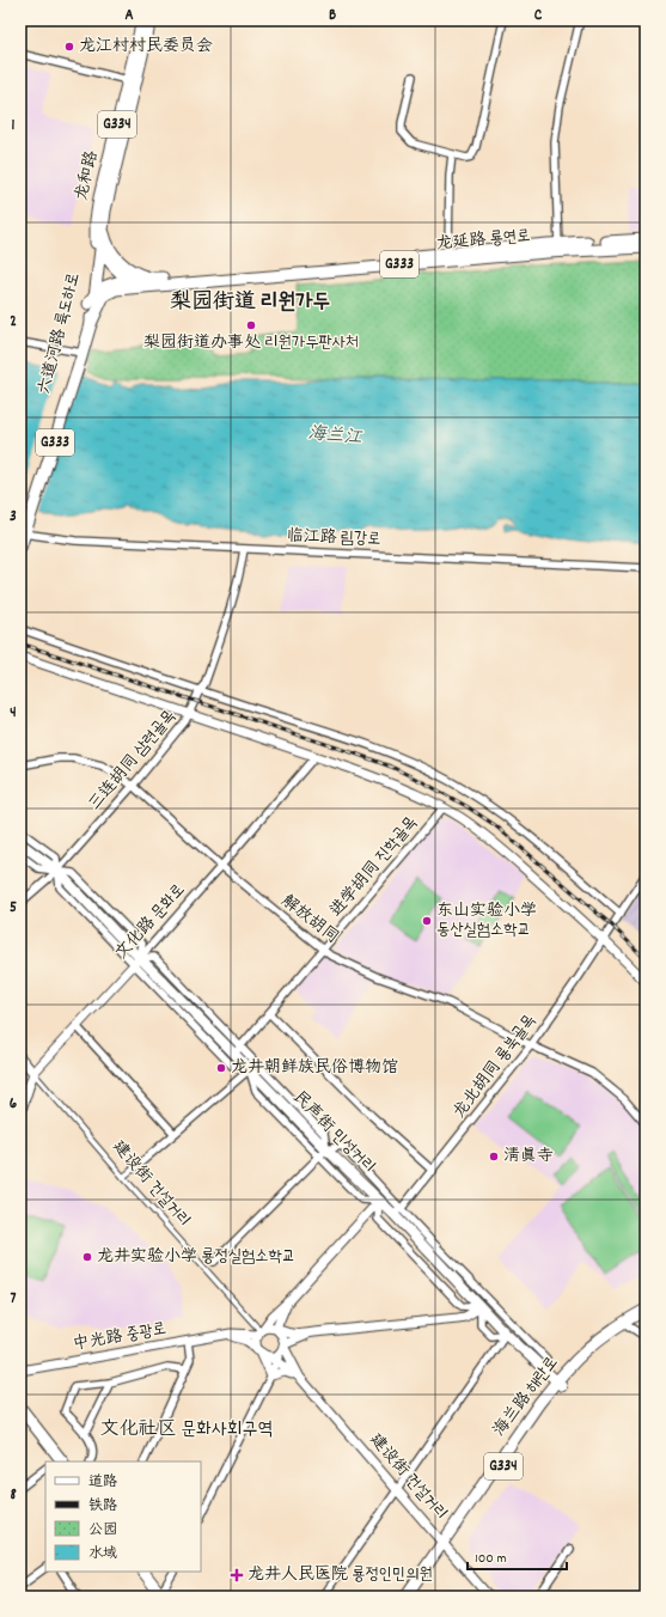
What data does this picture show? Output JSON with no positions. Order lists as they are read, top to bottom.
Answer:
{
  "streets": {
    "main road": [
      "G334",
      "龙和路",
      "龙延路 룡연로",
      "G333",
      "六道河路 륙도하로",
      "民声街 민성거리",
      "海兰路 해란로"
    ],
    "street": [
      "临江路 림강로",
      "三连胡同 삼련골목",
      "进学胡同 진학골목",
      "解放胡同",
      "文化路 문화로",
      "龙北胡同 룡북골목",
      "建设街 건설거리",
      "中光路 중광로"
    ]
  },
  "crossings": [
    ["龙和路", "龙延路 룡연로"],
    ["龙和路", "六道河路 륙도하로"],
    ["龙延路 룡연로", "六道河路 륙도하로"],
    ["六道河路 륙도하로", "临江路 림강로"],
    ["临江路 림강로", "三连胡同 삼련골목"],
    ["三连胡同 삼련골목", "解放胡同"],
    ["三连胡同 삼련골목", "民声街 민성거리"],
    ["进学胡同 진학골목", "解放胡同"],
    ["进学胡同 진학골목", "民声街 민성거리"],
    ["解放胡同", "文化路 문화로"],
    ["解放胡同", "龙北胡同 룡북골목"],
    ["文化路 문화로", "民声街 민성거리"],
    ["文化路 문화로", "建设街 건설거리"],
    ["龙北胡同 룡북골목", "民声街 민성거리"],
    ["民声街 민성거리", "海兰路 해란로"],
    ["建设街 건설거리", "中光路 중광로"],
    ["建设街 건설거리", "海兰路 해란로"]
  ],
  "districts": ["梨园街道 리원가두", "文化社区 문화사회구역"],
  "water": ["海兰江"],
  "places": {
    "other": [
      "龙江村村民委员会",
      "梨园街道办事处 리원가두판사처",
      "东山实验小学 동산실험소학교",
      "龙井朝鲜族民俗博物馆",
      "清真寺",
      "龙井实验小学 룡정실험소학교"
    ],
    "health": ["龙井人民医院 룡정인민의원"]
  },
  "legend": [
    "道路",
    "铁路",
    "公园",
    "水域"
  ],
  "scale_bar": "100 m",
  "grid": {
    "columns": ["A", "B", "C"],
    "rows": [
      "1",
      "2",
      "3",
      "4",
      "5",
      "6",
      "7",
      "8"
    ]
  }
}
